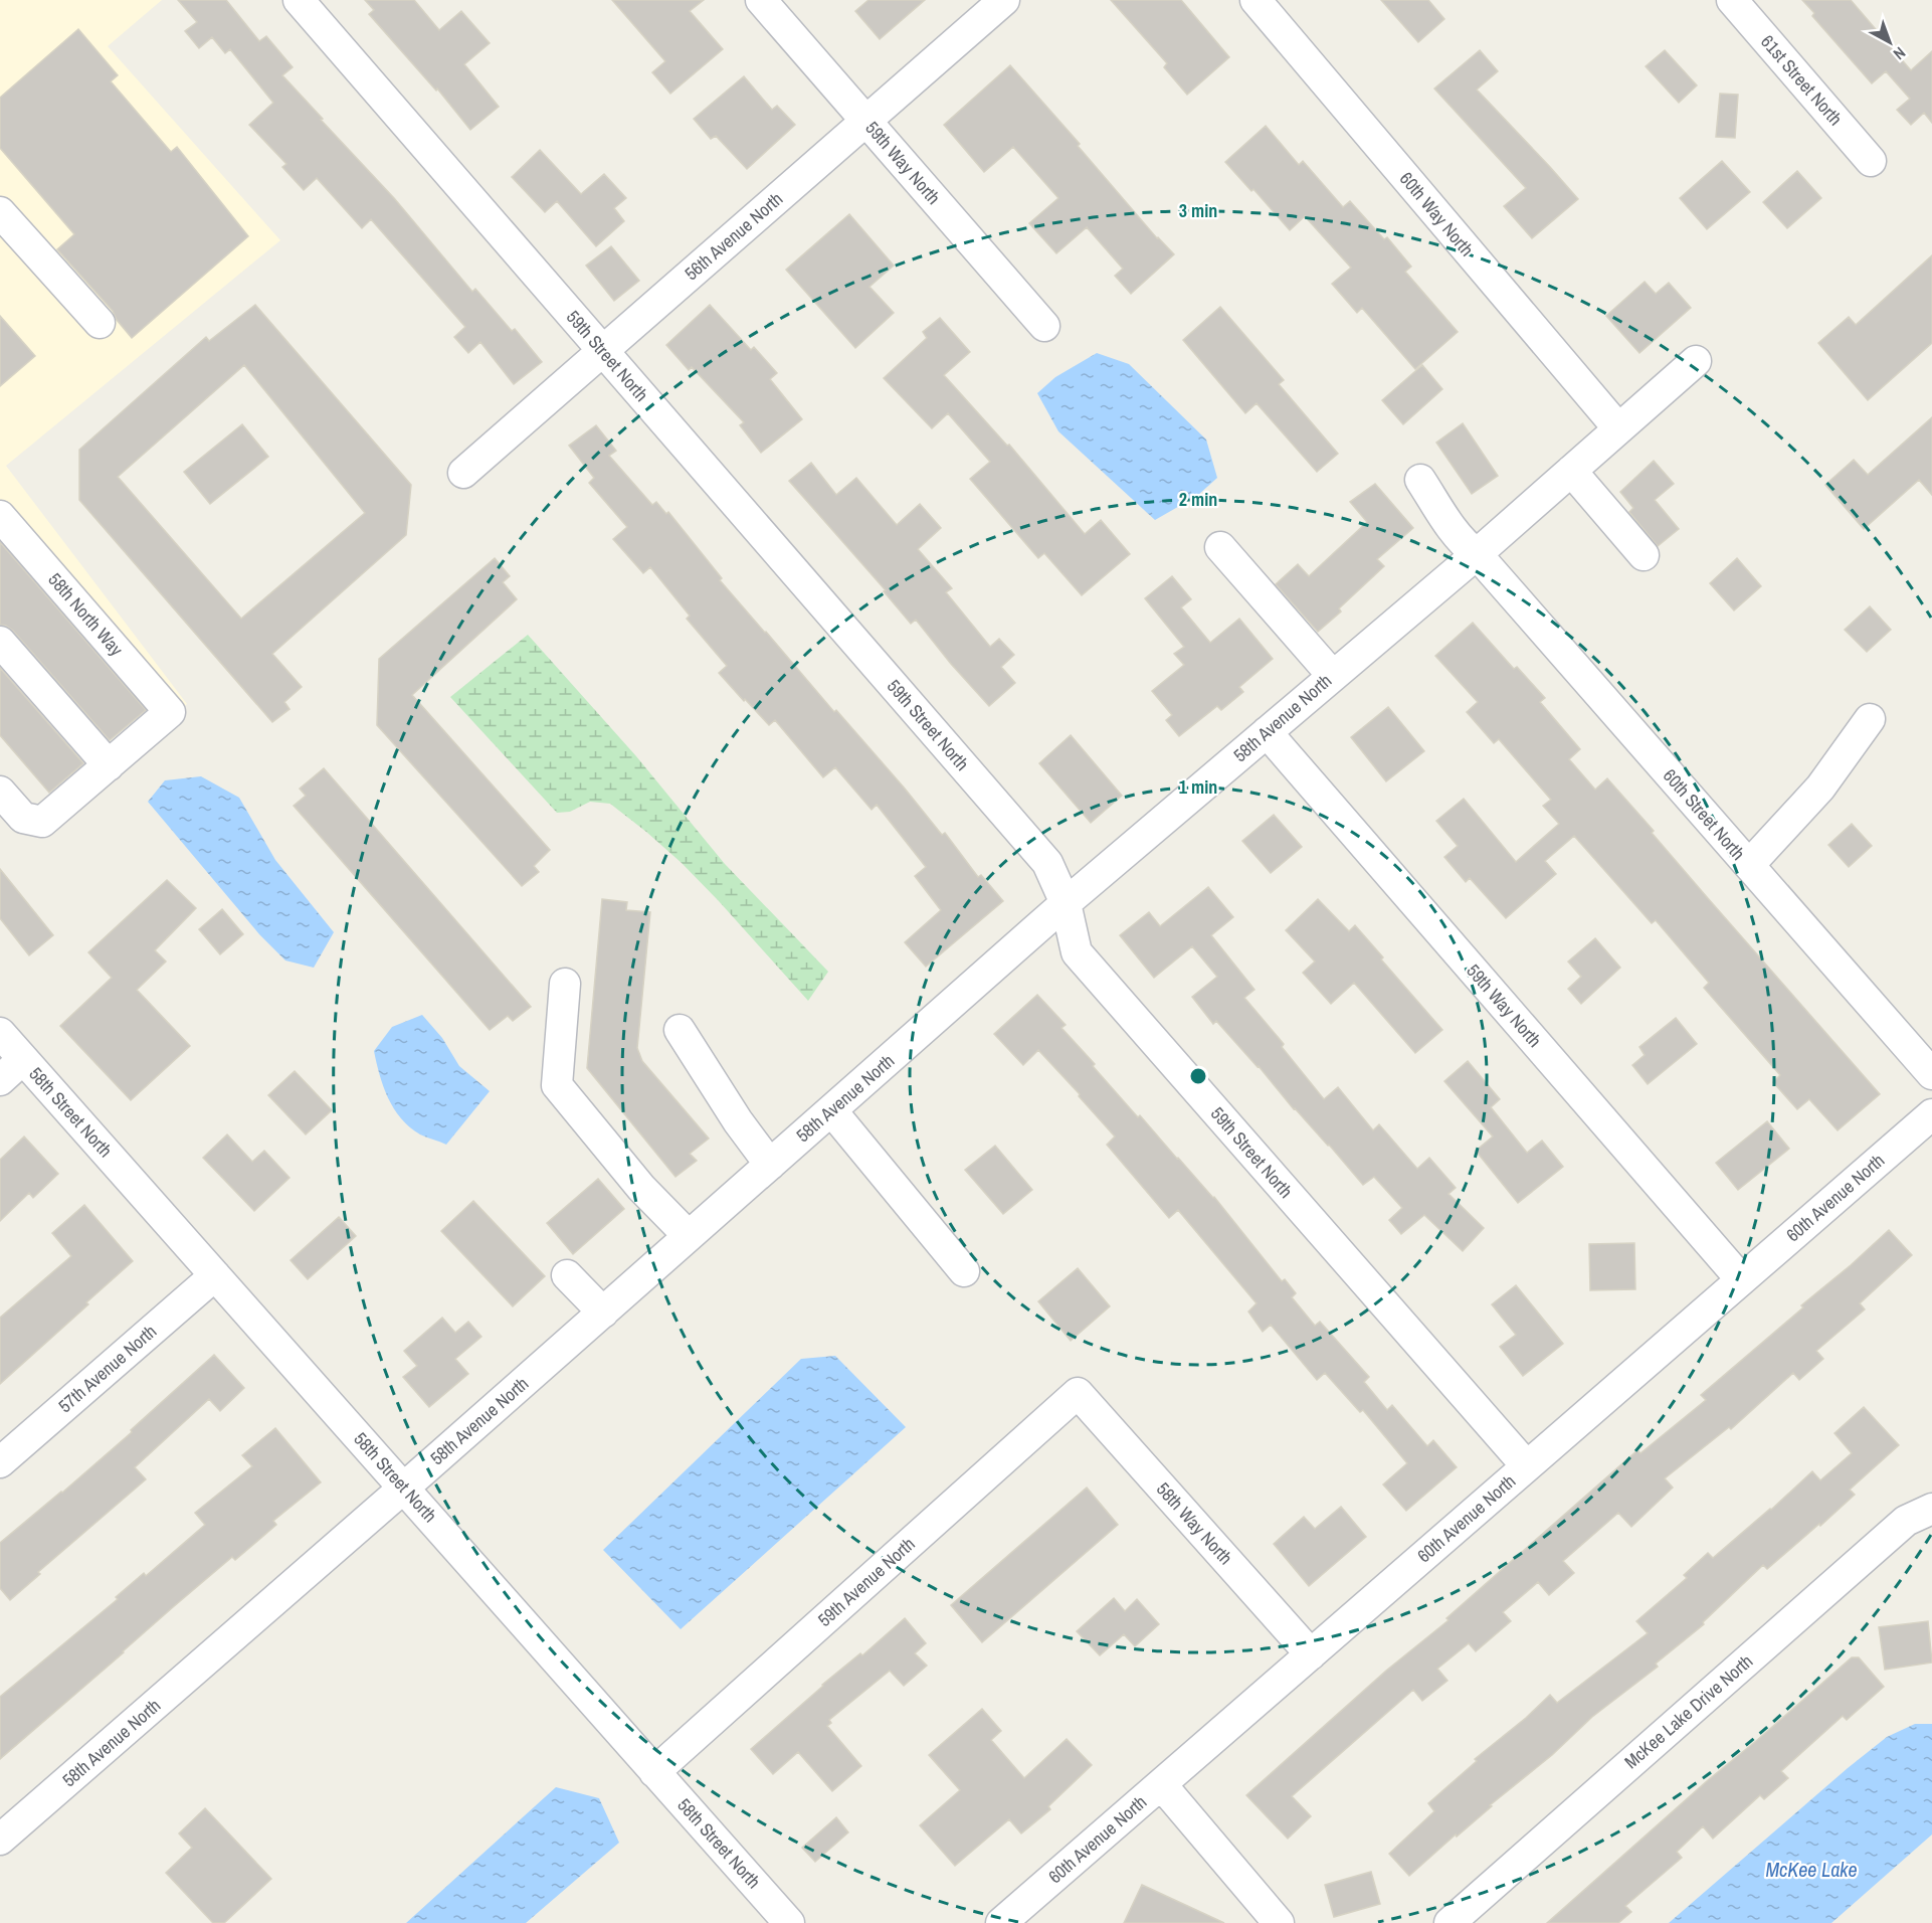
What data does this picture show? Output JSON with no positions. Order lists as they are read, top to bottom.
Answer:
{
  "streets": {
    "street": [
      "61st Street North",
      "59th Way North",
      "60th Way North",
      "56th Avenue North",
      "59th Street North",
      "58th North Way",
      "58th Avenue North",
      "60th Street North",
      "58th Street North",
      "60th Avenue North",
      "57th Avenue North",
      "58th Way North",
      "59th Avenue North",
      "McKee Lake Drive North"
    ]
  },
  "crossings": [
    ["59th Way North", "56th Avenue North"],
    ["59th Way North", "58th Avenue North"],
    ["59th Way North", "60th Avenue North"],
    ["60th Way North", "58th Avenue North"],
    ["56th Avenue North", "59th Street North"],
    ["59th Street North", "58th Avenue North"],
    ["59th Street North", "60th Avenue North"],
    ["58th Avenue North", "60th Street North"],
    ["58th Avenue North", "58th Street North"],
    ["58th Street North", "57th Avenue North"],
    ["58th Street North", "59th Avenue North"],
    ["60th Avenue North", "58th Way North"],
    ["58th Way North", "59th Avenue North"]
  ],
  "water": ["McKee Lake"],
  "north": "bottom right",
  "rings": ["3 min", "2 min", "1 min"]
}
